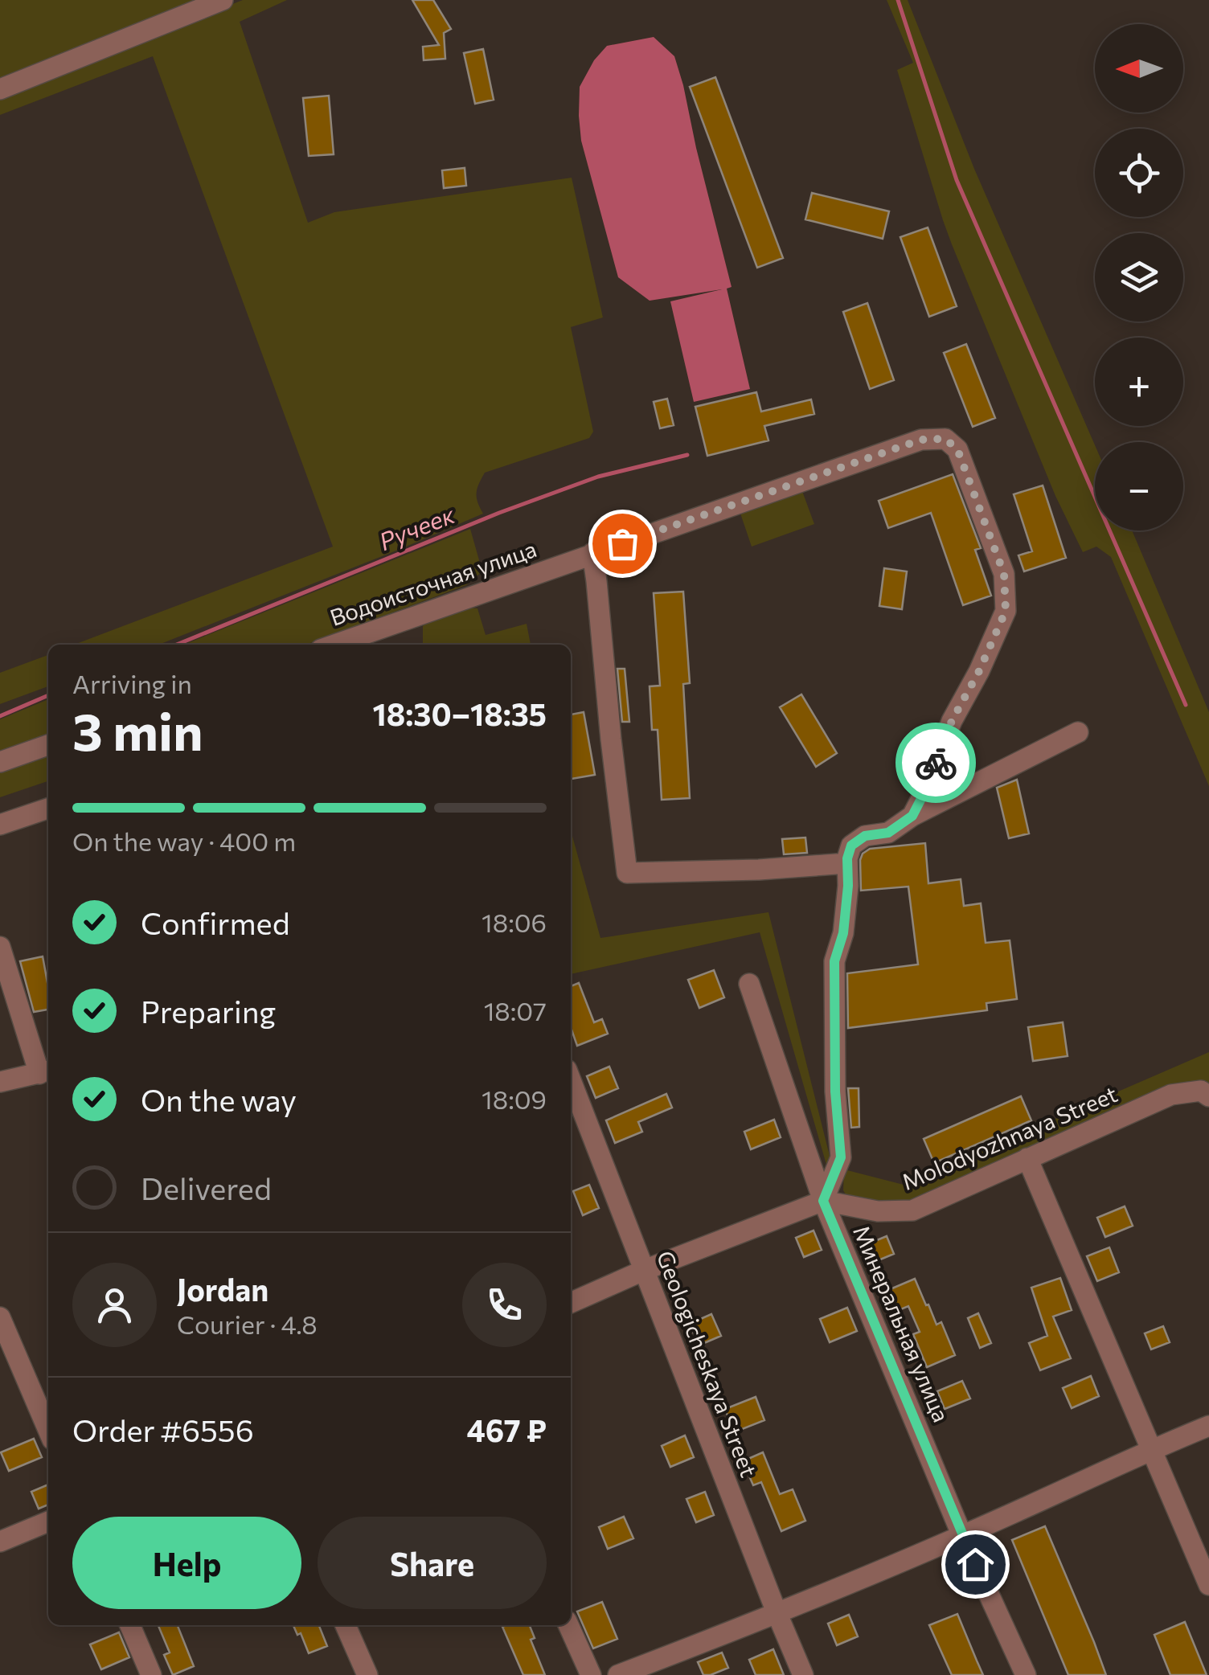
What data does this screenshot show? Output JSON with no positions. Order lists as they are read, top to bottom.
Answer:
{
  "streets": {
    "street": [
      "Водоисточная улица",
      "Molodyozhnaya Street",
      "Минеральная улица",
      "Geologicheskaya Street"
    ]
  },
  "crossings": [
    ["Molodyozhnaya Street", "Минеральная улица"]
  ],
  "water": ["Ручеек"],
  "north": "left",
  "page": {
    "map_buttons": ["+", "−"],
    "heading": ["3 min", "Arriving in", "18:30–18:35"],
    "panel": [
      "Jordan",
      "Courier · 4.8",
      "Order #6556",
      "467 ₽"
    ],
    "bar": "On the way · 400 m",
    "list": [
      ["Confirmed", "18:06"],
      ["Preparing", "18:07"],
      ["On the way", "18:09"],
      "Delivered"
    ],
    "buttons": ["Help", "Share"]
  }
}
